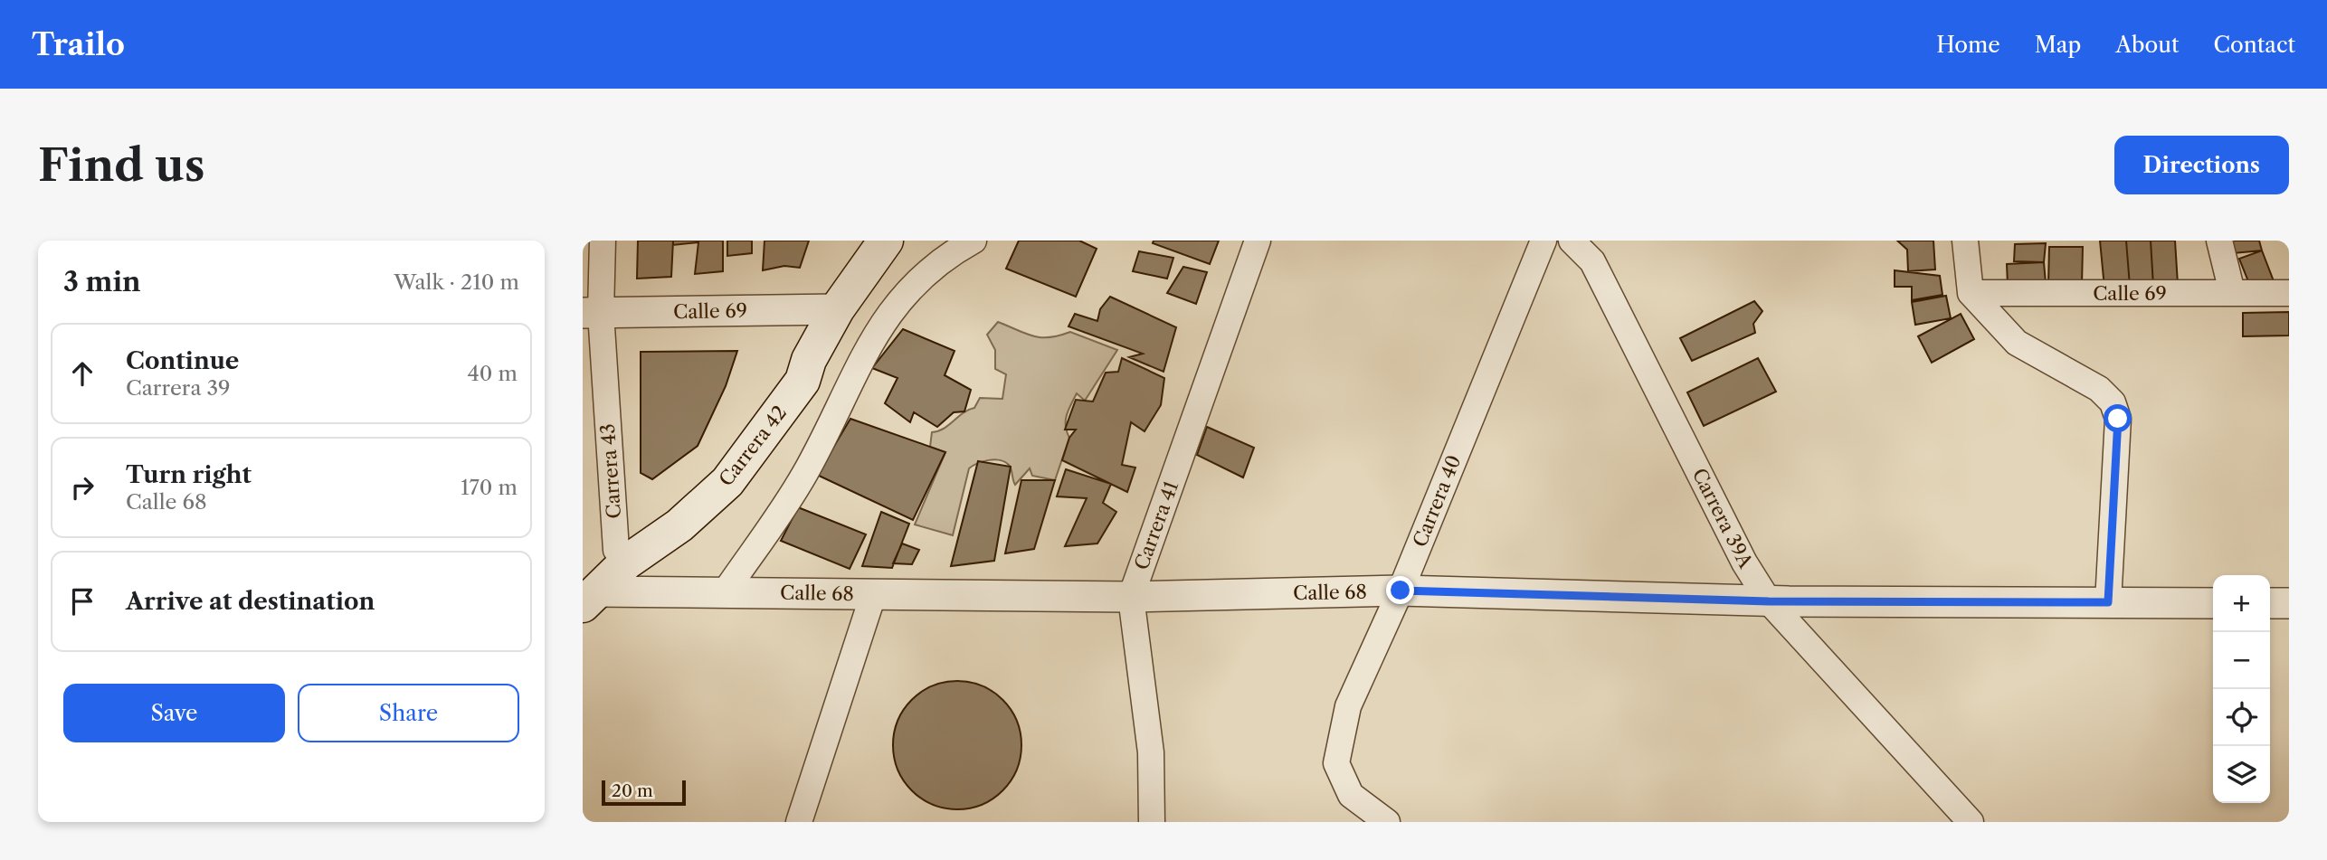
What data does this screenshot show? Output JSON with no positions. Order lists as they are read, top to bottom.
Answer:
{
  "streets": {
    "main road": ["Carrera 42"],
    "street": [
      "Calle 69",
      "Carrera 43",
      "Carrera 40",
      "Carrera 39A",
      "Carrera 41",
      "Calle 68"
    ]
  },
  "crossings": [
    ["Calle 69", "Carrera 42"],
    ["Calle 69", "Carrera 43"],
    ["Carrera 42", "Carrera 43"],
    ["Carrera 42", "Calle 68"],
    ["Carrera 40", "Calle 68"],
    ["Carrera 39A", "Calle 68"],
    ["Carrera 41", "Calle 68"]
  ],
  "scale_bar": "20 m",
  "page": {
    "header": "Trailo",
    "nav": [
      "Home",
      "Map",
      "About",
      "Contact"
    ],
    "buttons": [
      "Directions",
      ["Save", "Share"]
    ],
    "title": "Find us",
    "heading": ["3 min", "Walk · 210 m"],
    "list": [
      ["Continue", "Carrera 39", "40 m"],
      ["Turn right", "Calle 68", "170 m"],
      "Arrive at destination"
    ],
    "map_buttons": ["+", "−"],
    "scale": "20 m"
  }
}
